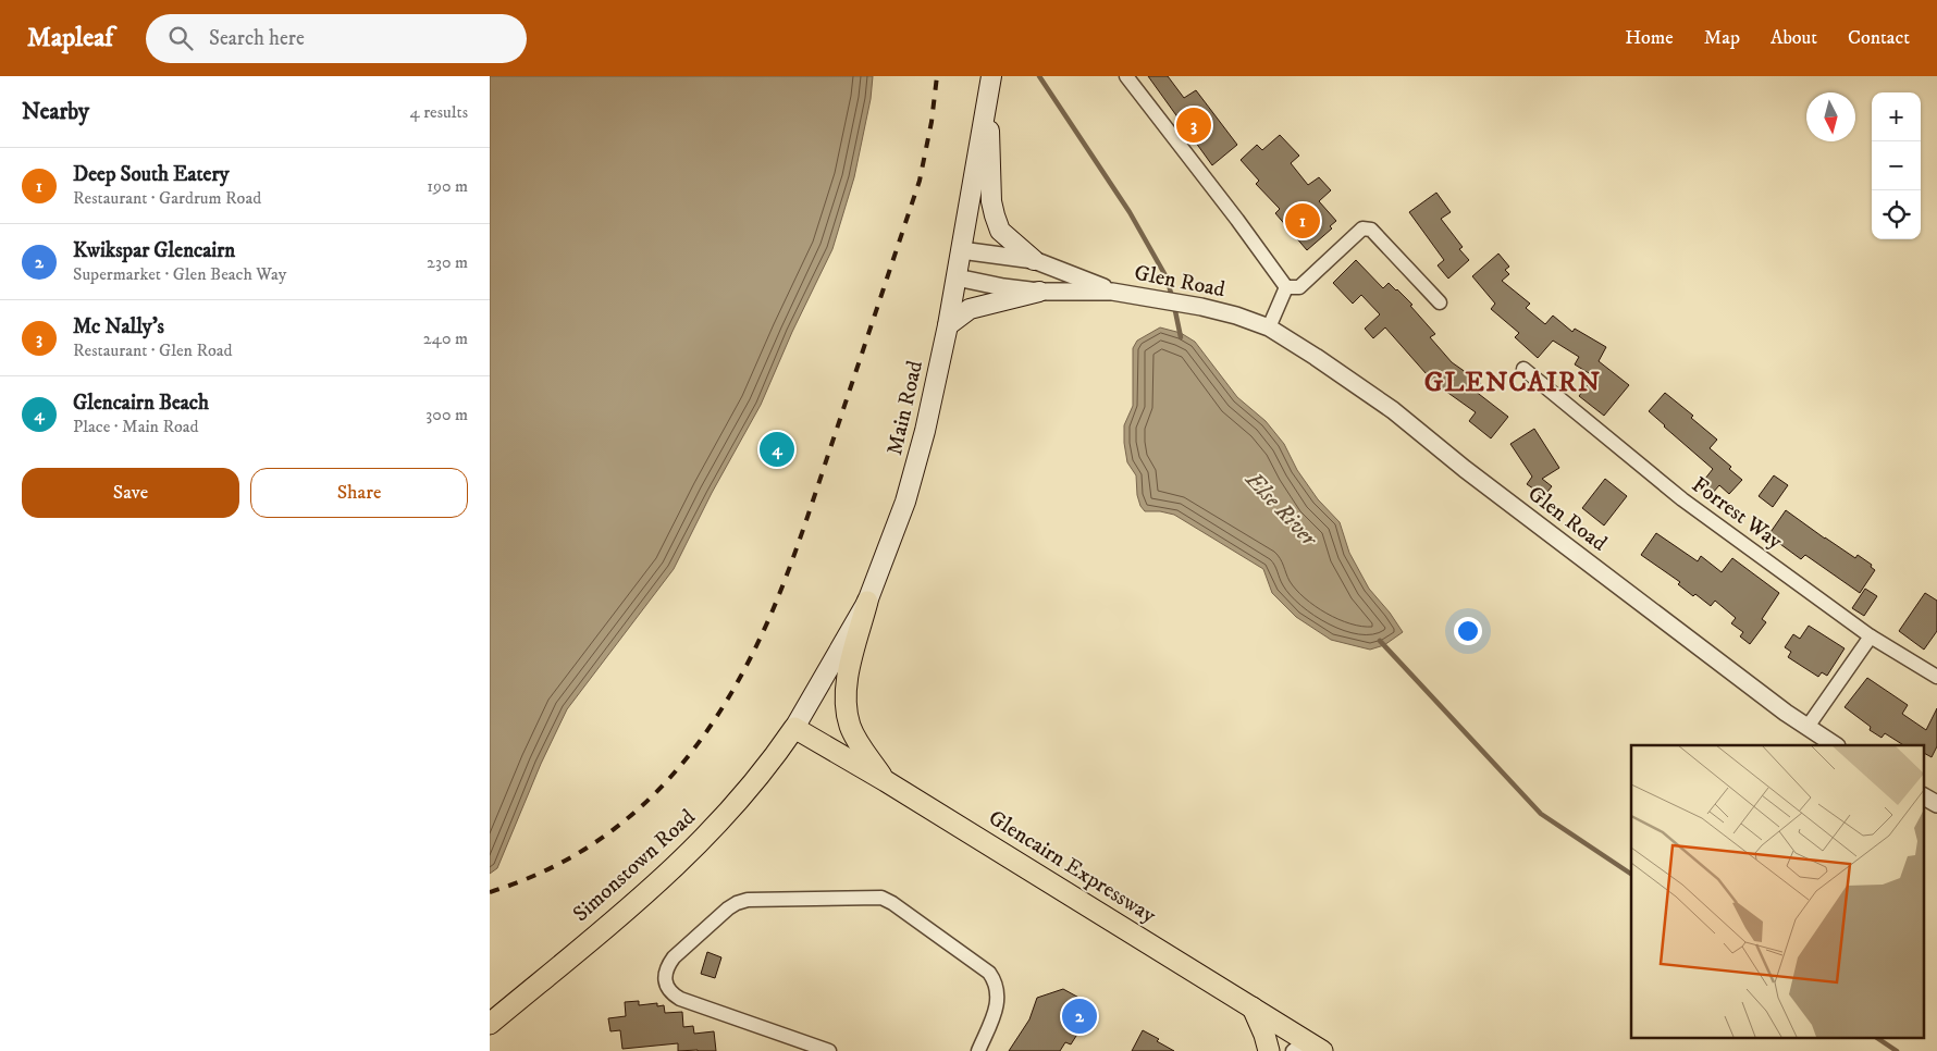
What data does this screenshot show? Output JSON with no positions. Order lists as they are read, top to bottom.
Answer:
{
  "streets": {
    "main road": ["Main Road", "Simonstown Road", "Glencairn Expressway"],
    "street": ["Glen Road", "Forrest Way"]
  },
  "crossings": [
    ["Glen Road", "Main Road"],
    ["Main Road", "Simonstown Road"],
    ["Main Road", "Glencairn Expressway"],
    ["Simonstown Road", "Glencairn Expressway"]
  ],
  "districts": ["GLENCAIRN"],
  "water": ["Else River"],
  "north": "bottom",
  "page": {
    "header": "Mapleaf",
    "search": "Search here",
    "nav": [
      "Home",
      "Map",
      "About",
      "Contact"
    ],
    "heading": ["Nearby", "4 results"],
    "map_buttons": ["+", "−"],
    "pins": [
      "3",
      "1",
      "4",
      "2"
    ],
    "list": [
      {
        "mark": "1",
        "name": "Deep South Eatery",
        "note": "Restaurant · Gardrum Road",
        "value": "190 m"
      },
      {
        "mark": "2",
        "name": "Kwikspar Glencairn",
        "note": "Supermarket · Glen Beach Way",
        "value": "230 m"
      },
      {
        "mark": "3",
        "name": "Mc Nally's",
        "note": "Restaurant · Glen Road",
        "value": "240 m"
      },
      {
        "mark": "4",
        "name": "Glencairn Beach",
        "note": "Place · Main Road",
        "value": "300 m"
      }
    ],
    "buttons": ["Save", "Share"]
  }
}
